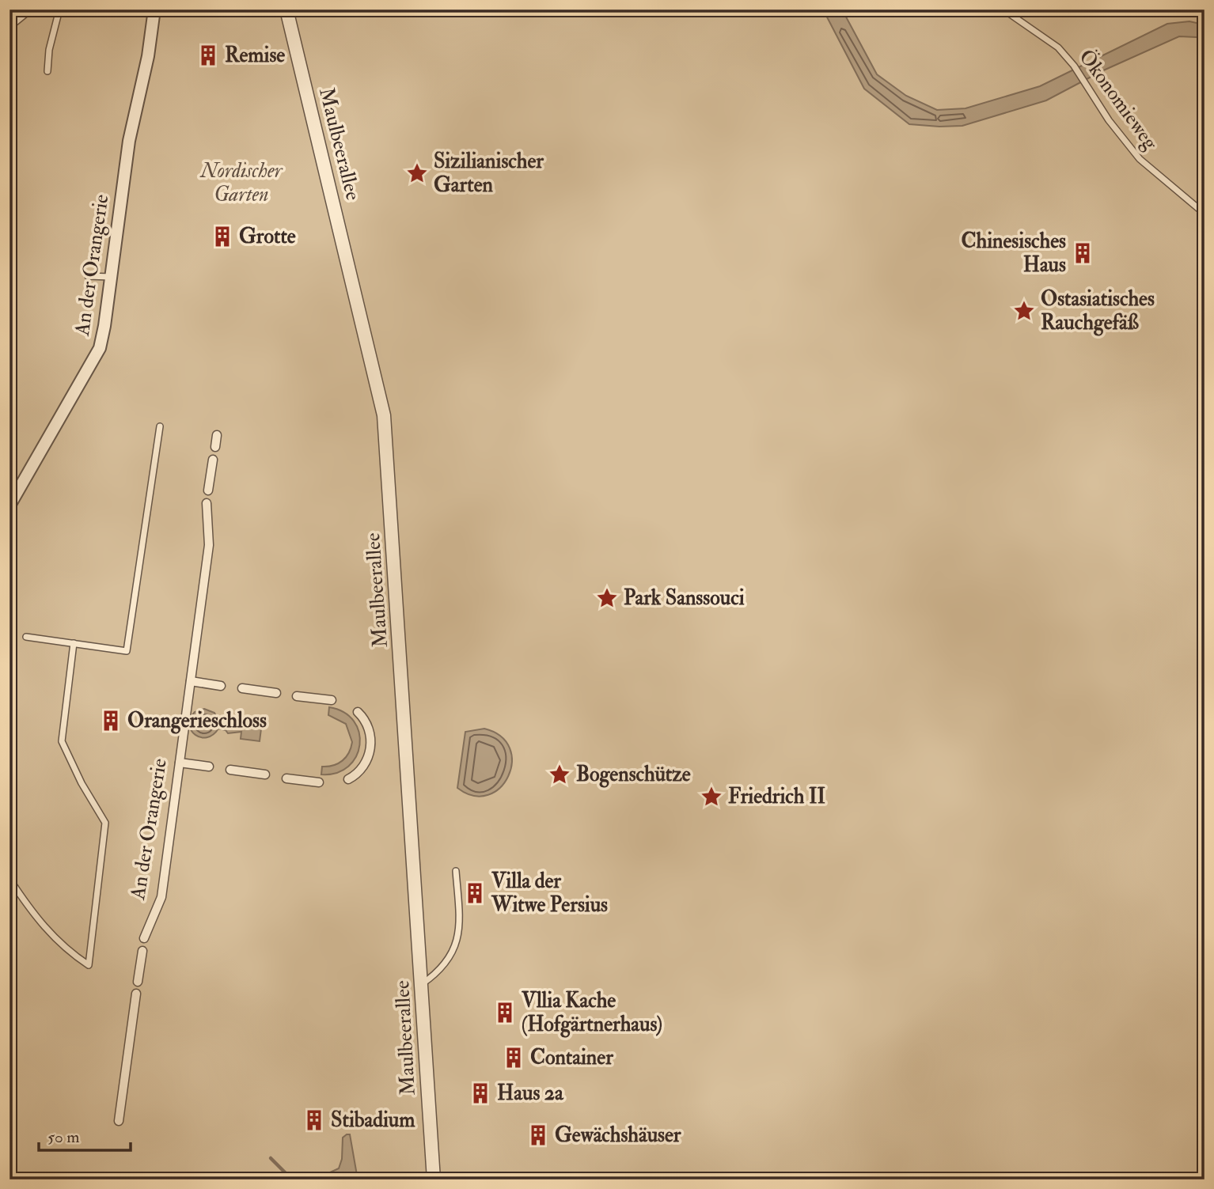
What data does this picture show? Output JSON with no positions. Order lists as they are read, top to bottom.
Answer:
{
  "streets": {
    "street": ["Maulbeerallee", "An der Orangerie"],
    "lane": ["Ökonomieweg"]
  },
  "parks": ["Nordischer Garten"],
  "places": {
    "building": [
      "Remise",
      "Grotte",
      "Chinesisches Haus",
      "Orangerieschloss",
      "Villa der Witwe Persius",
      "Vllia Kache (Hofgärtnerhaus)",
      "Container",
      "Haus 2a",
      "Stibadium",
      "Gewächshäuser"
    ],
    "place": [
      "Sizilianischer Garten",
      "Ostasiatisches Rauchgefäß",
      "Park Sanssouci",
      "Bogenschütze",
      "Friedrich II"
    ]
  },
  "scale_bar": "50 m"
}
